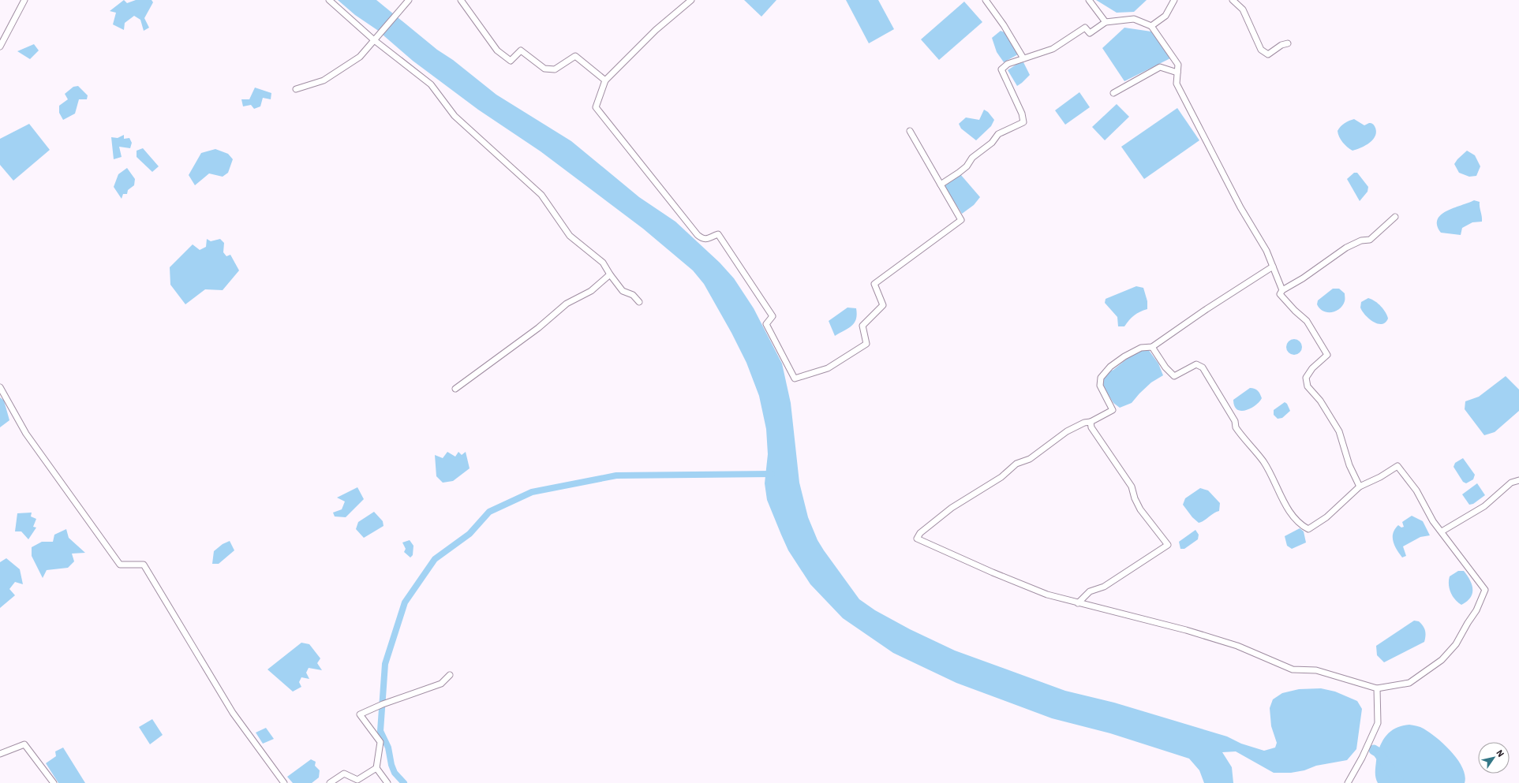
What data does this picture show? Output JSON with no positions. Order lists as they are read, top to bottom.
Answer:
{
  "north": "top right"
}
